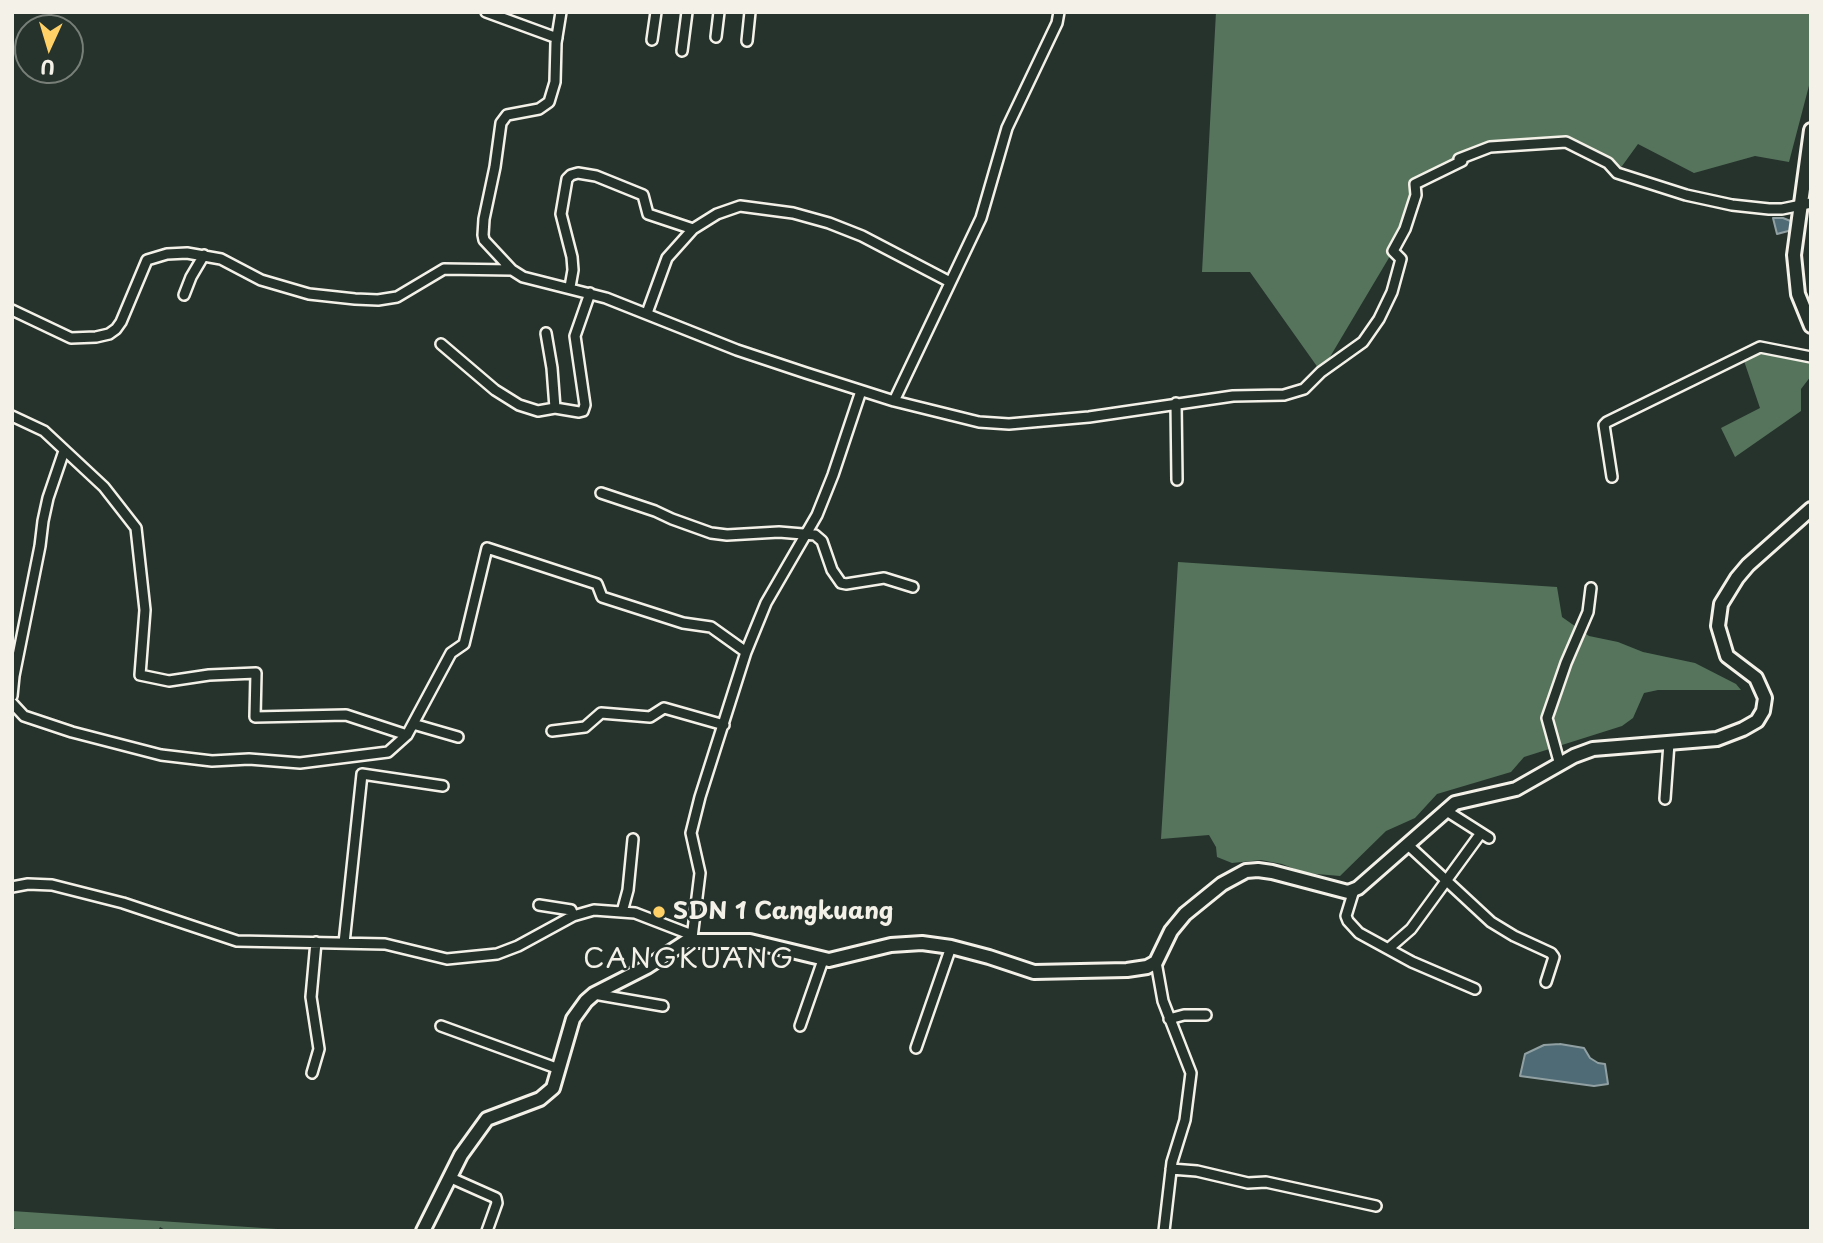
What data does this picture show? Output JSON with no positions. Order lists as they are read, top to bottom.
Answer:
{
  "districts": ["CANGKUANG"],
  "places": ["SDN 1 Cangkuang"],
  "north": "bottom"
}
